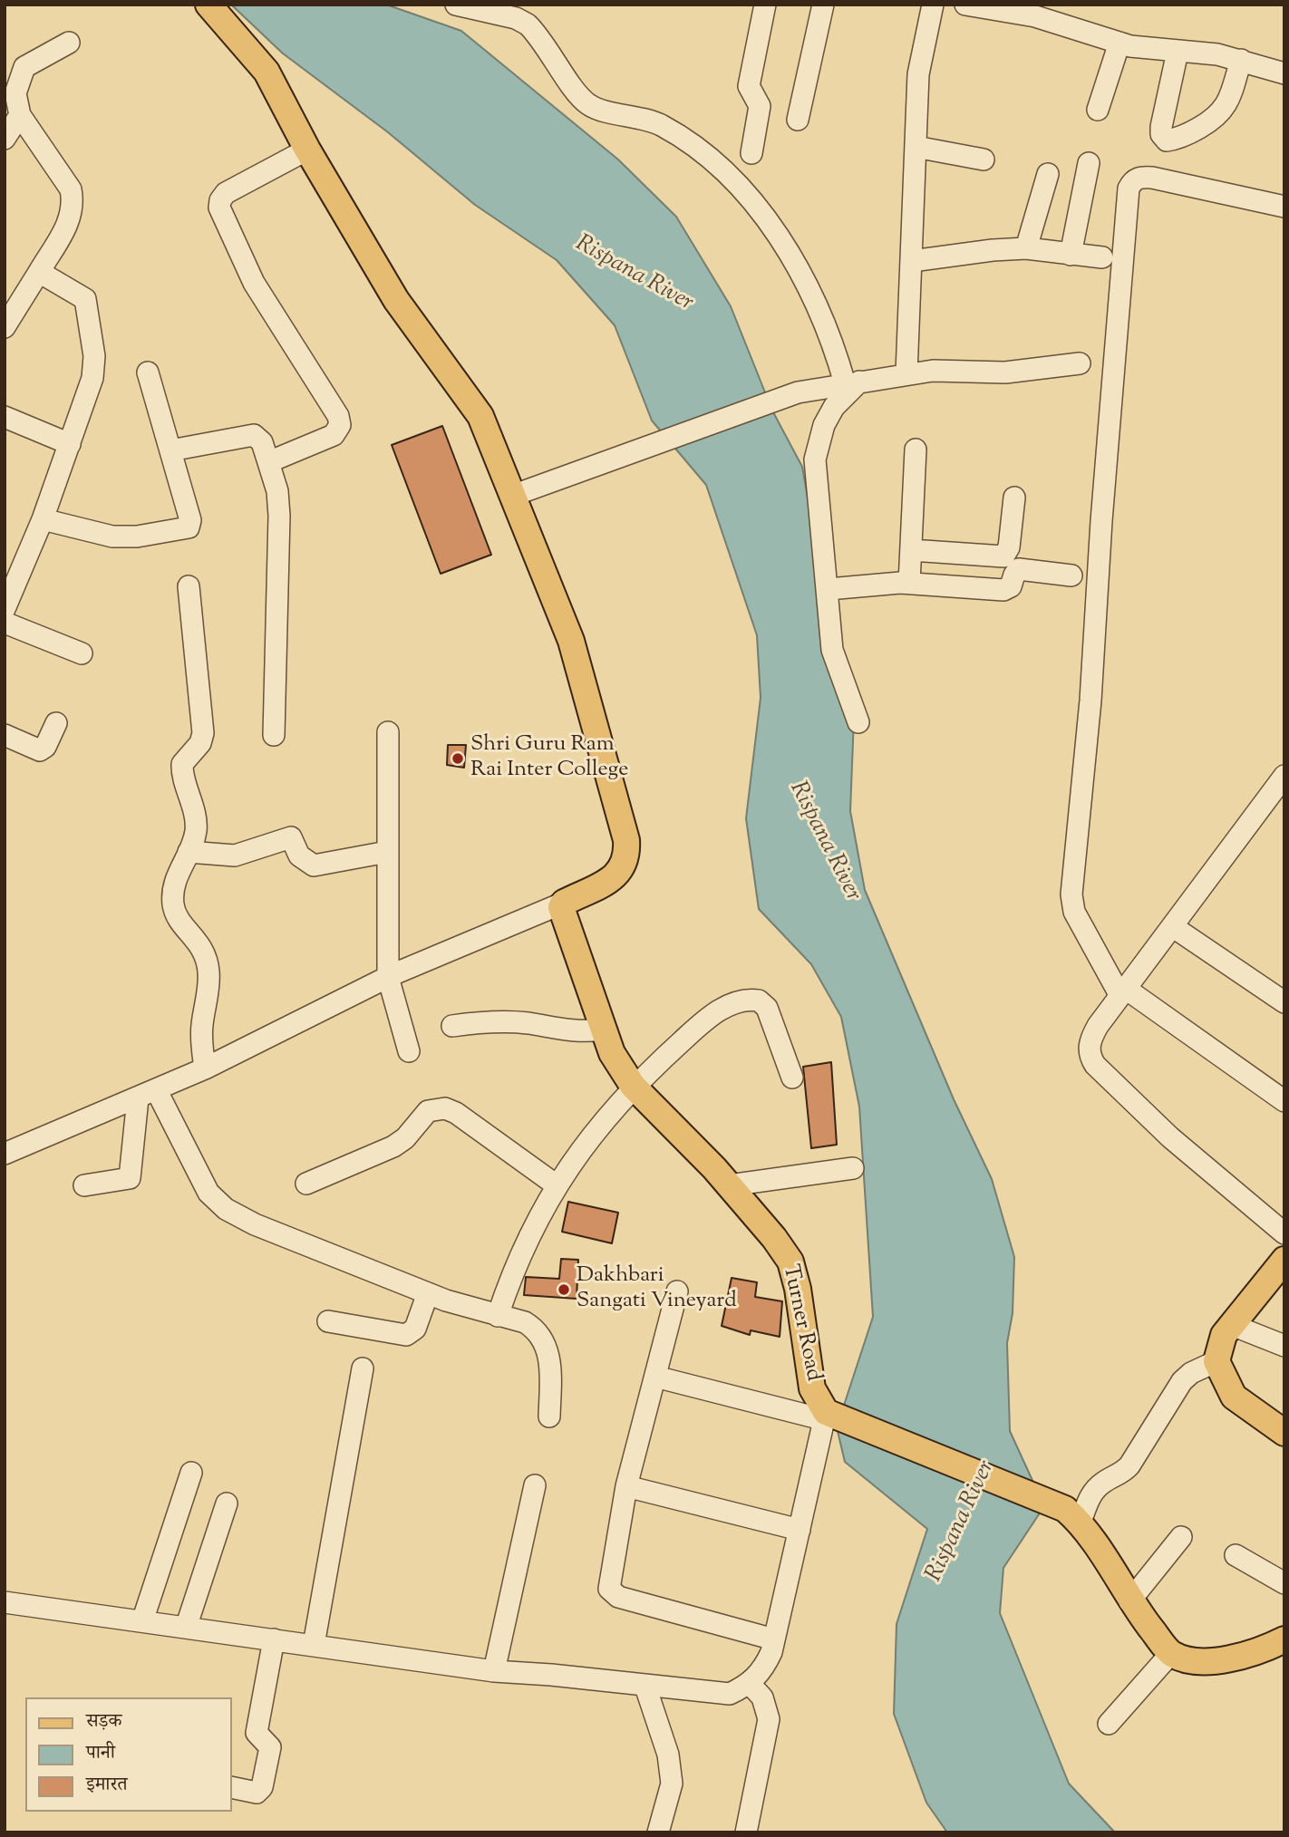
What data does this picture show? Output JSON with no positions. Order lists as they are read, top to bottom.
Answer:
{
  "streets": {
    "main road": ["Turner Road"]
  },
  "water": ["Rispana River"],
  "places": ["Shri Guru Ram Rai Inter College", "Dakhbari Sangati Vineyard"],
  "legend": ["सड़क", "पानी", "इमारत"]
}
